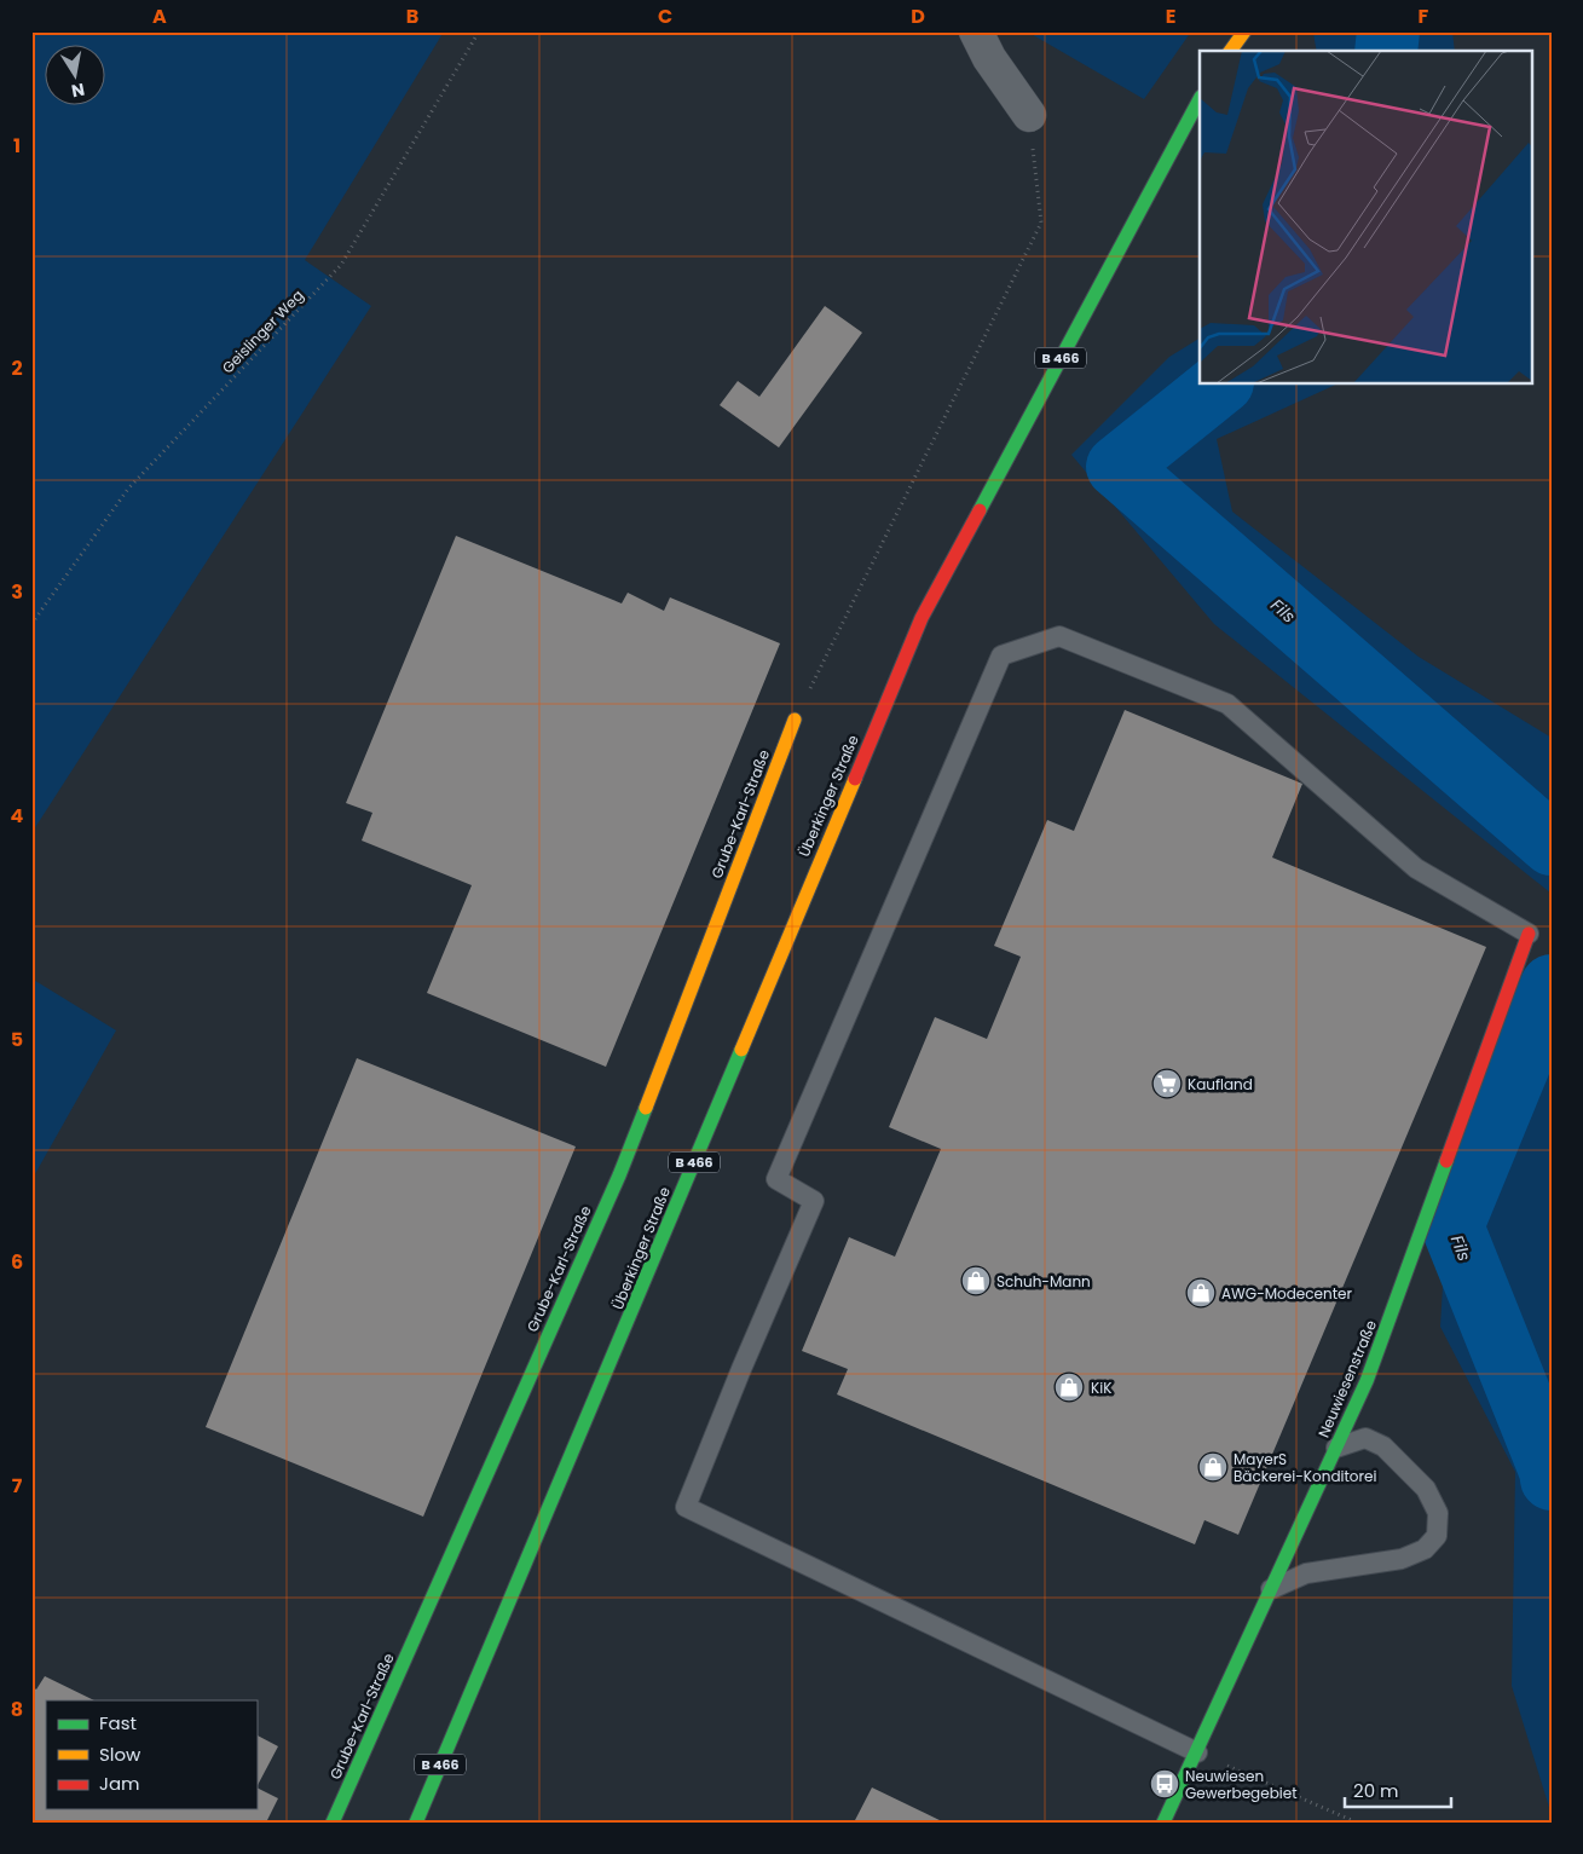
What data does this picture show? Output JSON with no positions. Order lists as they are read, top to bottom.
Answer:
{
  "streets": {
    "street": [
      "B 466",
      "Überkinger Straße",
      "Grube-Karl-Straße",
      "Neuwiesenstraße"
    ],
    "path": ["Geislinger Weg"]
  },
  "water": ["Fils"],
  "places": {
    "supermarket": ["Kaufland"],
    "shop": [
      "Schuh-Mann",
      "AWG-Modecenter",
      "KiK",
      "MayerS Bäckerei-Konditorei"
    ],
    "bus stop": ["Neuwiesen Gewerbegebiet"]
  },
  "legend": ["Fast", "Slow", "Jam"],
  "scale_bar": "20 m",
  "north": "bottom",
  "grid": {
    "columns": [
      "A",
      "B",
      "C",
      "D",
      "E",
      "F"
    ],
    "rows": [
      "1",
      "2",
      "3",
      "4",
      "5",
      "6",
      "7",
      "8"
    ]
  }
}
